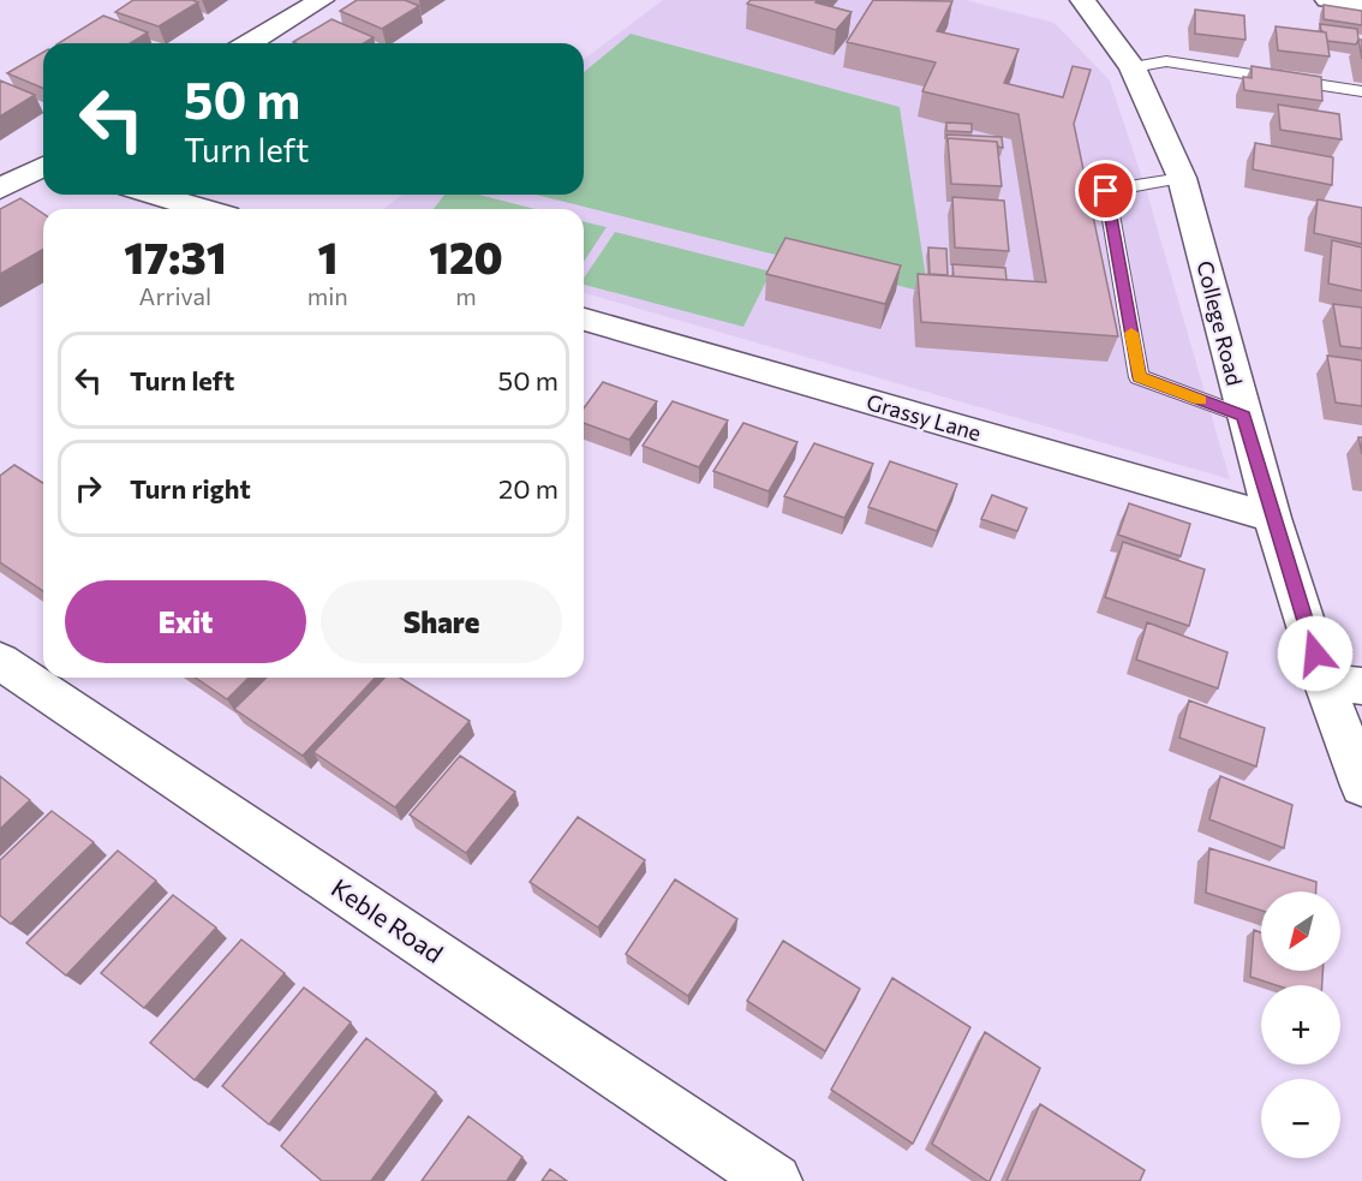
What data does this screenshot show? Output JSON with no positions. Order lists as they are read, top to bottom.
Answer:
{
  "streets": {
    "street": ["College Road", "Grassy Lane", "Keble Road"]
  },
  "crossings": [
    ["College Road", "Grassy Lane"]
  ],
  "north": "bottom left",
  "page": {
    "turn": ["50 m", "Turn left"],
    "eta": [
      "17:31",
      "Arrival",
      "1",
      "min",
      "120",
      "m"
    ],
    "list": [
      {
        "name": "Turn left",
        "value": "50 m"
      },
      {
        "name": "Turn right",
        "value": "20 m"
      }
    ],
    "buttons": ["Exit", "Share"],
    "map_buttons": ["+", "−"]
  }
}
